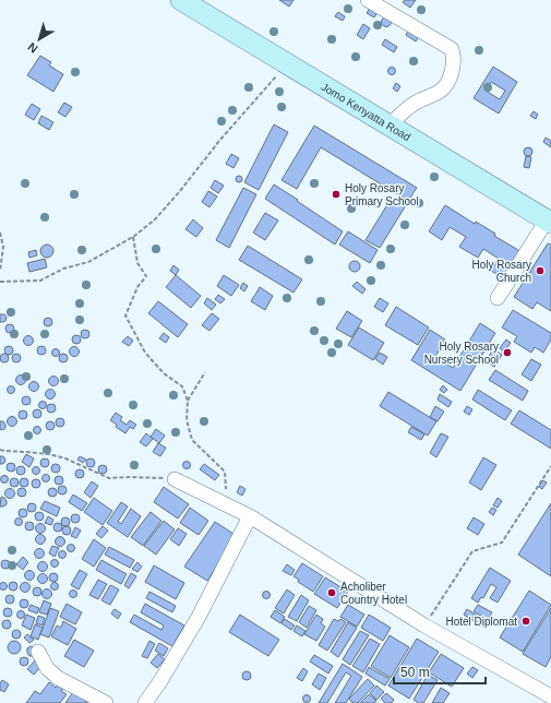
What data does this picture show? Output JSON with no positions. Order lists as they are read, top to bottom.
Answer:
{
  "streets": {
    "main road": ["Jomo Kenyatta Road"]
  },
  "places": [
    "Holy Rosary Primary School",
    "Holy Rosary Church",
    "Holy Rosary Nursery School",
    "Acholiber Country Hotel",
    "Hotel Diplomat"
  ],
  "scale_bar": "50 m",
  "north": "bottom left"
}
